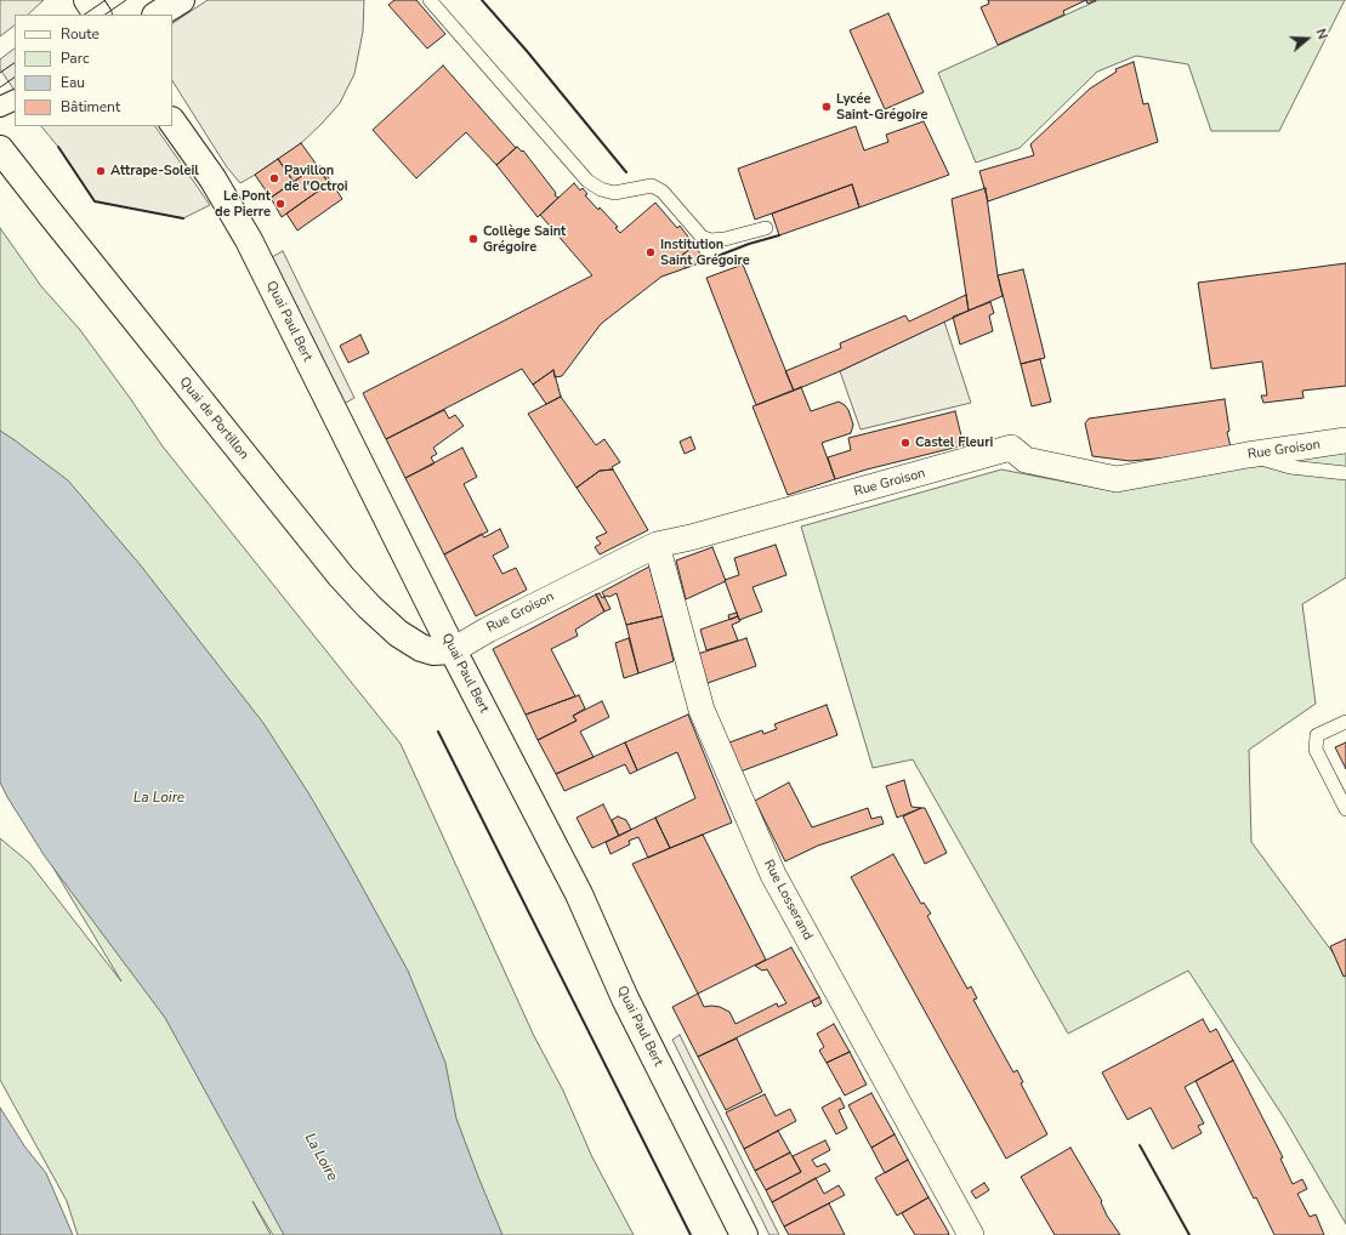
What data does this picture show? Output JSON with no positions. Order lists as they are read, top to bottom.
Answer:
{
  "streets": {
    "main road": ["Quai Paul Bert", "Quai de Portillon"],
    "street": ["Rue Groison", "Rue Losserand"]
  },
  "crossings": [
    ["Quai Paul Bert", "Quai de Portillon"],
    ["Quai Paul Bert", "Rue Groison"],
    ["Quai de Portillon", "Rue Groison"],
    ["Rue Groison", "Rue Losserand"]
  ],
  "water": ["La Loire"],
  "places": [
    "Lycée Saint-Grégoire",
    "Attrape-Soleil",
    "Pavillon de l'Octroi",
    "Le Pont de Pierre",
    "Collège Saint Grégoire",
    "Institution Saint Grégoire",
    "Castel Fleuri"
  ],
  "legend": [
    "Route",
    "Parc",
    "Eau",
    "Bâtiment"
  ],
  "north": "right"
}
